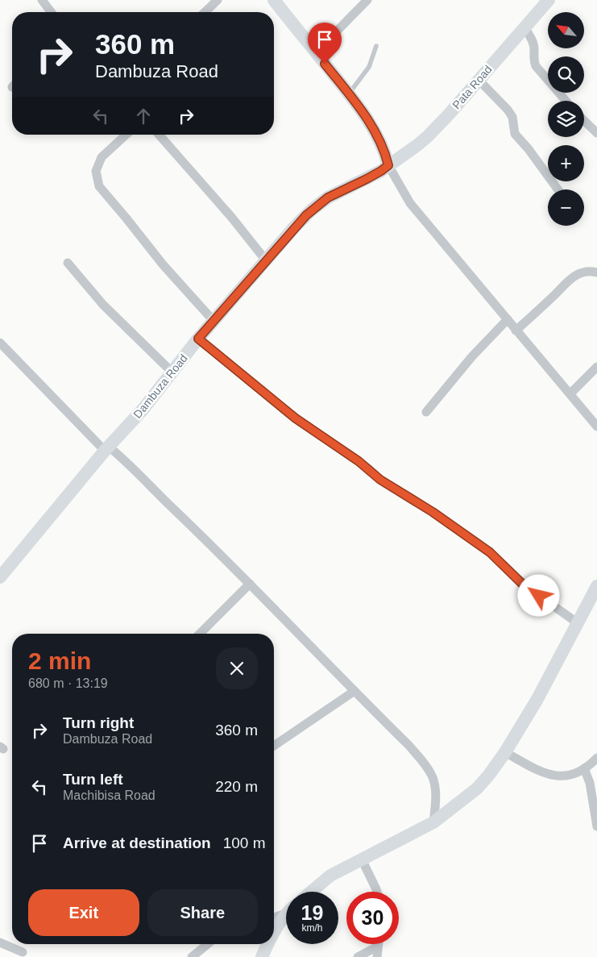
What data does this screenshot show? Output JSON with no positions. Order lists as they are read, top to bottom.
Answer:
{
  "streets": {
    "street": ["Pata Road", "Dambuza Road"]
  },
  "crossings": [
    ["Pata Road", "Dambuza Road"]
  ],
  "north": "top left",
  "page": {
    "map_buttons": ["+", "−"],
    "turn": ["360 m", "Dambuza Road"],
    "heading": ["2 min", "680 m · 13:19"],
    "list": [
      {
        "name": "Turn right",
        "note": "Dambuza Road",
        "value": "360 m"
      },
      {
        "name": "Turn left",
        "note": "Machibisa Road",
        "value": "220 m"
      },
      {
        "name": "Arrive at destination",
        "value": "100 m"
      }
    ],
    "buttons": ["Exit", "Share"],
    "speed": "19 km/h",
    "limit": "30"
  }
}
